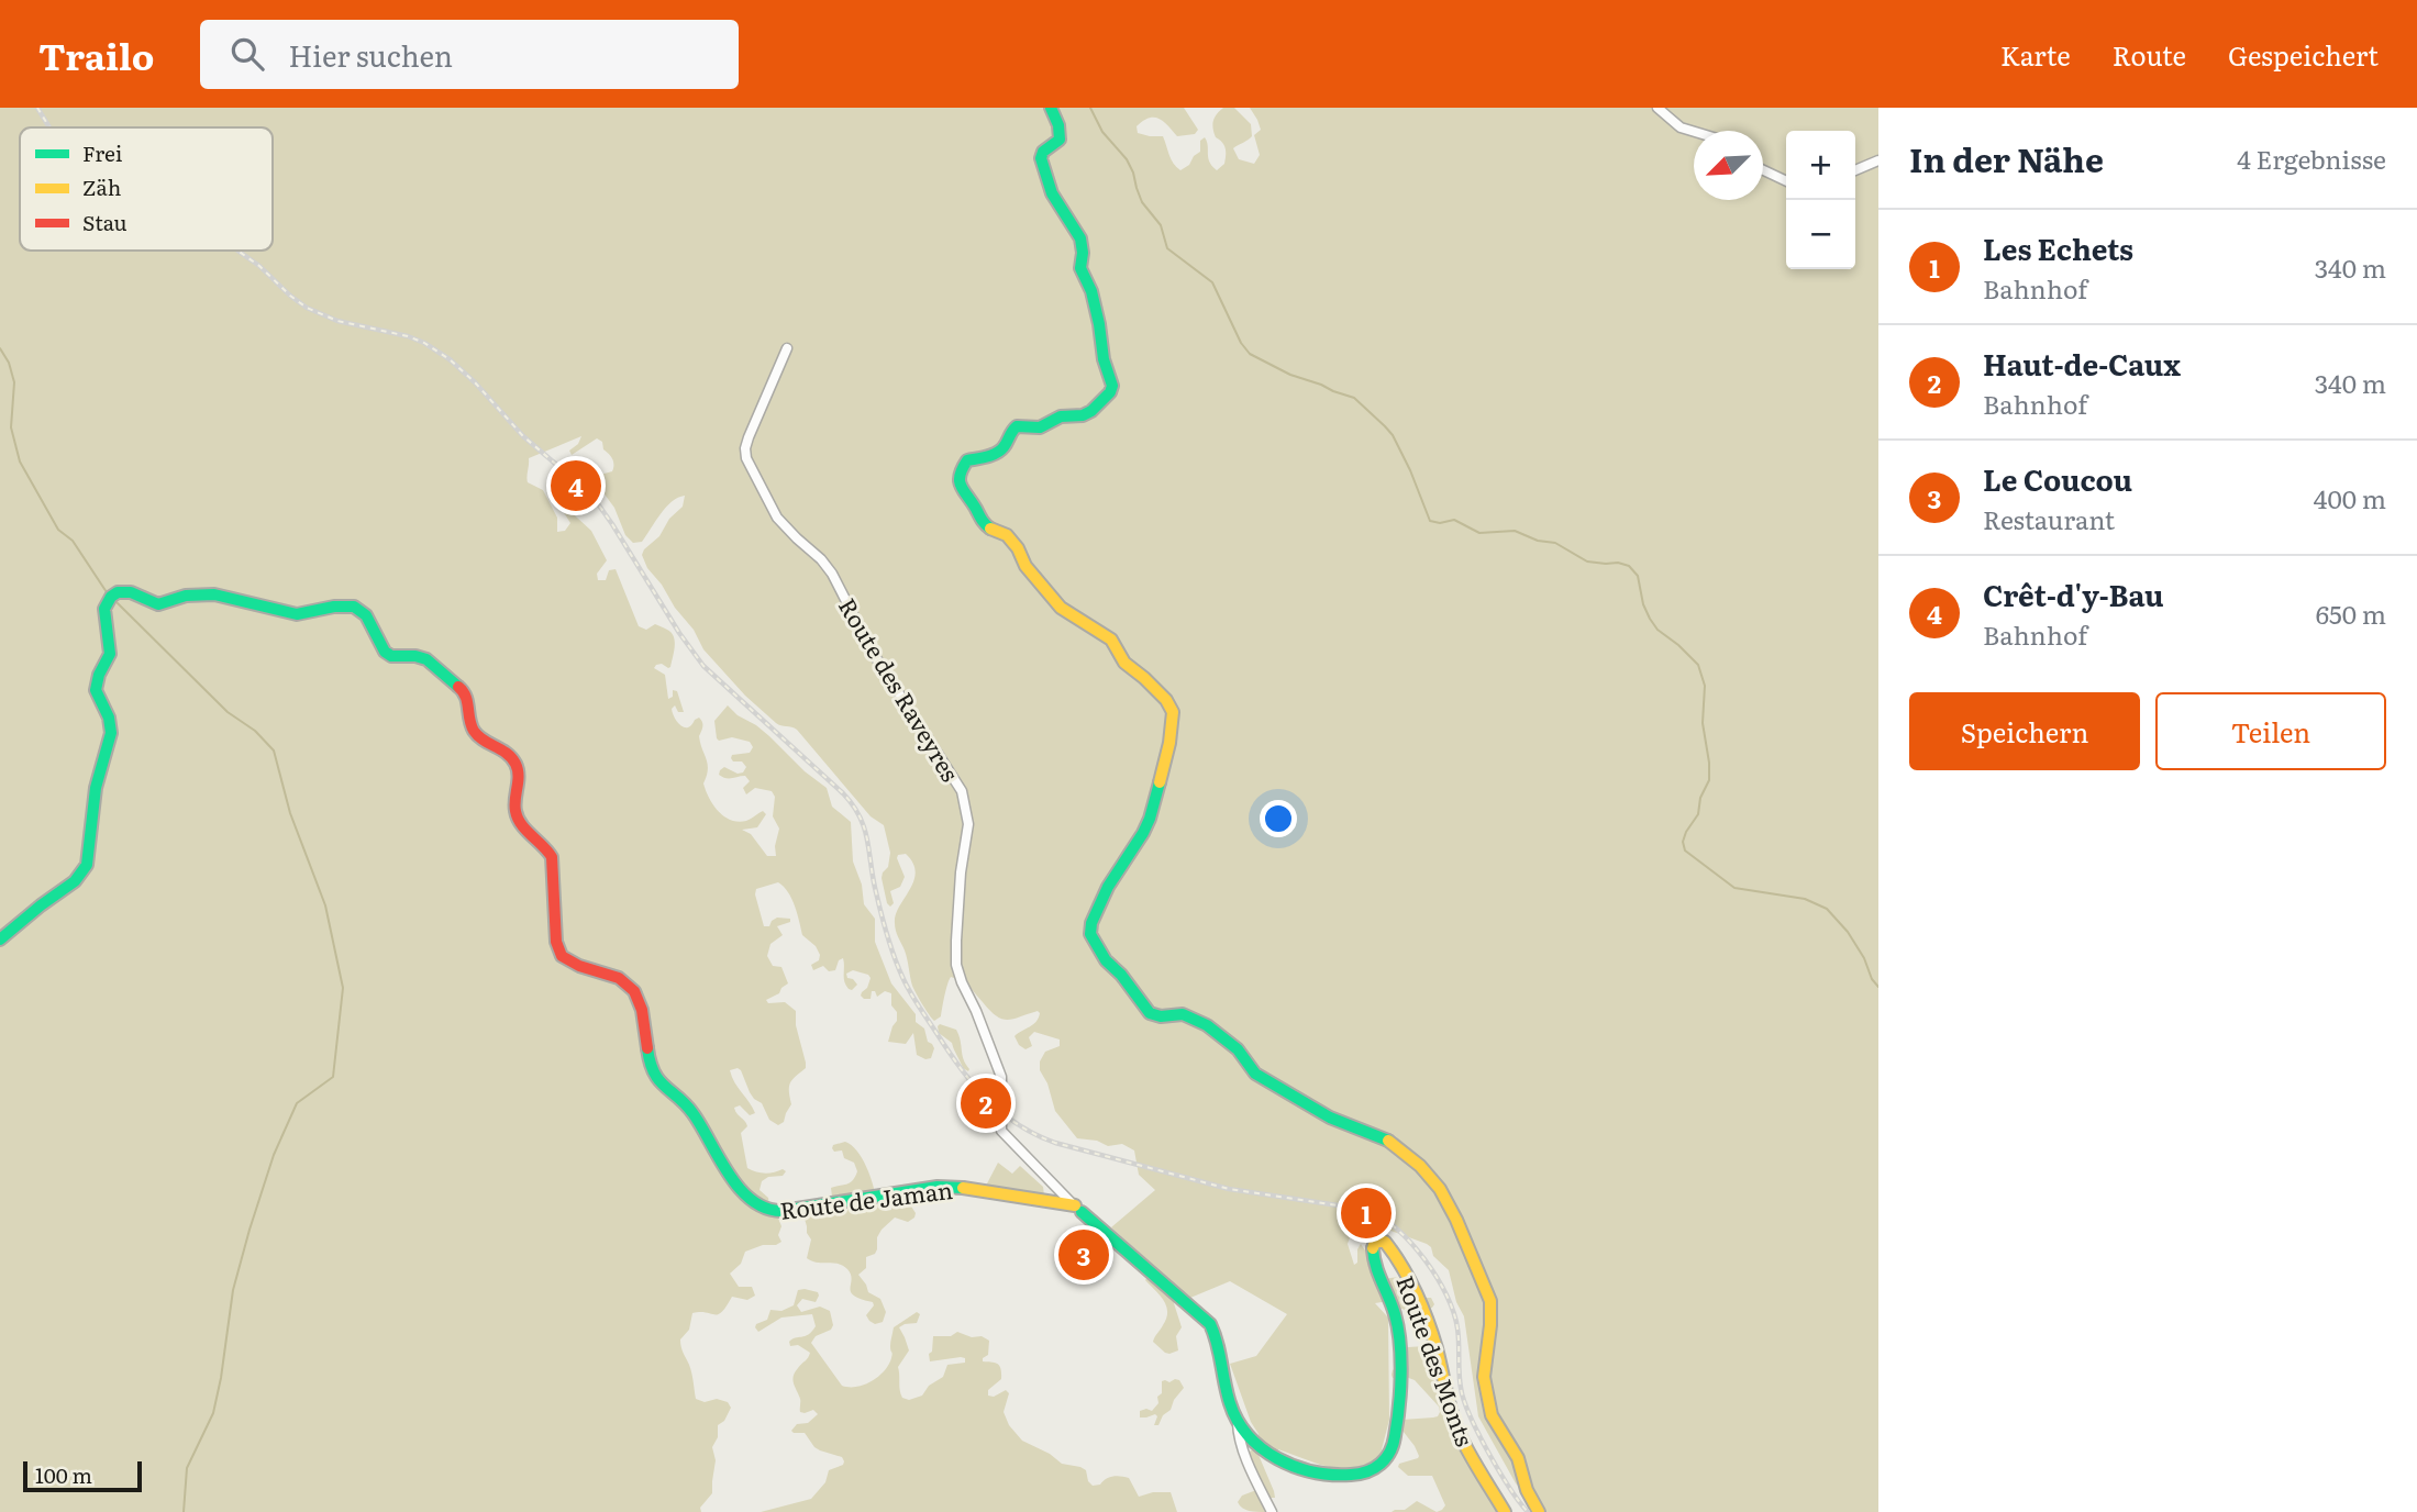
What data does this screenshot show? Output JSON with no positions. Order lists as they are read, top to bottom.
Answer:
{
  "streets": {
    "street": ["Route des Raveyres", "Route de Jaman", "Route des Monts"]
  },
  "crossings": [
    ["Route des Raveyres", "Route de Jaman"],
    ["Route des Raveyres", "Route des Monts"],
    ["Route de Jaman", "Route des Monts"]
  ],
  "legend": ["Frei", "Zäh", "Stau"],
  "scale_bar": "100 m",
  "north": "bottom left",
  "page": {
    "header": "Trailo",
    "search": "Hier suchen",
    "nav": ["Karte", "Route", "Gespeichert"],
    "heading": ["In der Nähe", "4 Ergebnisse"],
    "map_buttons": ["+", "−"],
    "list": [
      {
        "mark": "1",
        "name": "Les Echets",
        "note": "Bahnhof",
        "value": "340 m"
      },
      {
        "mark": "2",
        "name": "Haut-de-Caux",
        "note": "Bahnhof",
        "value": "340 m"
      },
      {
        "mark": "3",
        "name": "Le Coucou",
        "note": "Restaurant",
        "value": "400 m"
      },
      {
        "mark": "4",
        "name": "Crêt-d'y-Bau",
        "note": "Bahnhof",
        "value": "650 m"
      }
    ],
    "pins": [
      "4",
      "2",
      "1",
      "3"
    ],
    "buttons": ["Speichern", "Teilen"],
    "scale": "100 m"
  }
}
